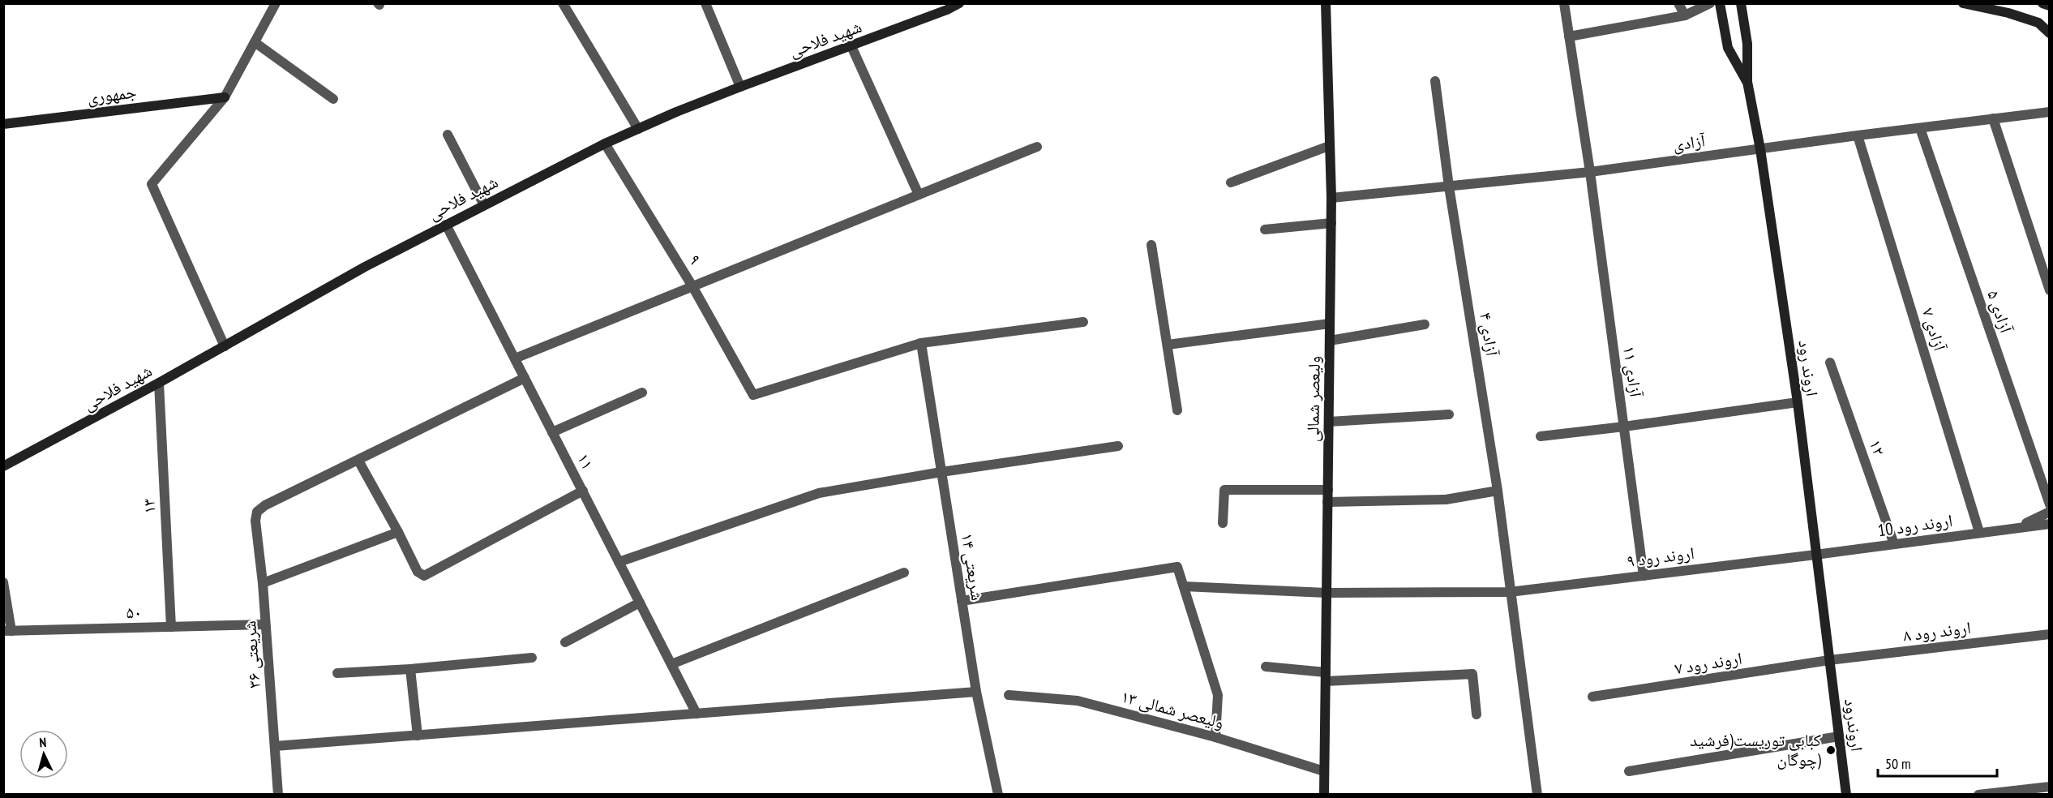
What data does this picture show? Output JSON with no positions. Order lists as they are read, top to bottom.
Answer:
{
  "streets": {
    "street": [
      "شهید فلاحی",
      "جمهوری",
      "آزادی",
      "۹",
      "آزادی ۵",
      "آزادی ۷",
      "آزادی ۴",
      "اروند رود",
      "آزادی ۱۱",
      "ولیعصر شمالی",
      "۱۲",
      "۱۱",
      "۱۳",
      "اروند رود 10",
      "اروند رود ۹",
      "شریعتی ۱۴",
      "۵۰",
      "اروند رود ۸",
      "شریعتی ۳۶",
      "اروند رود ۷",
      "ولیعصر شمالی ۱۳",
      "اروندرود"
    ]
  },
  "crossings": [
    ["شهید فلاحی", "۹"],
    ["شهید فلاحی", "۱۱"],
    ["شهید فلاحی", "۱۳"],
    ["آزادی", "آزادی ۵"],
    ["آزادی", "آزادی ۷"],
    ["آزادی", "آزادی ۴"],
    ["آزادی", "اروند رود"],
    ["آزادی", "آزادی ۱۱"],
    ["آزادی", "ولیعصر شمالی"],
    ["۹", "شریعتی ۱۴"],
    ["آزادی ۷", "اروند رود 10"],
    ["آزادی ۴", "اروند رود ۹"],
    ["اروند رود", "اروند رود 10"],
    ["اروند رود", "اروند رود ۹"],
    ["اروند رود", "اروند رود ۸"],
    ["اروند رود", "اروند رود ۷"],
    ["اروند رود", "اروندرود"],
    ["آزادی ۱۱", "اروند رود ۹"],
    ["ولیعصر شمالی", "اروند رود ۹"],
    ["ولیعصر شمالی", "ولیعصر شمالی ۱۳"],
    ["۱۲", "اروند رود 10"],
    ["۱۳", "۵۰"],
    ["اروند رود 10", "اروند رود ۹"],
    ["۵۰", "شریعتی ۳۶"],
    ["اروند رود ۸", "اروند رود ۷"],
    ["اروند رود ۸", "اروندرود"],
    ["اروند رود ۷", "اروندرود"]
  ],
  "places": ["کبابی توریست(فرشید چوگان)"],
  "scale_bar": "50 m",
  "north": "top"
}
